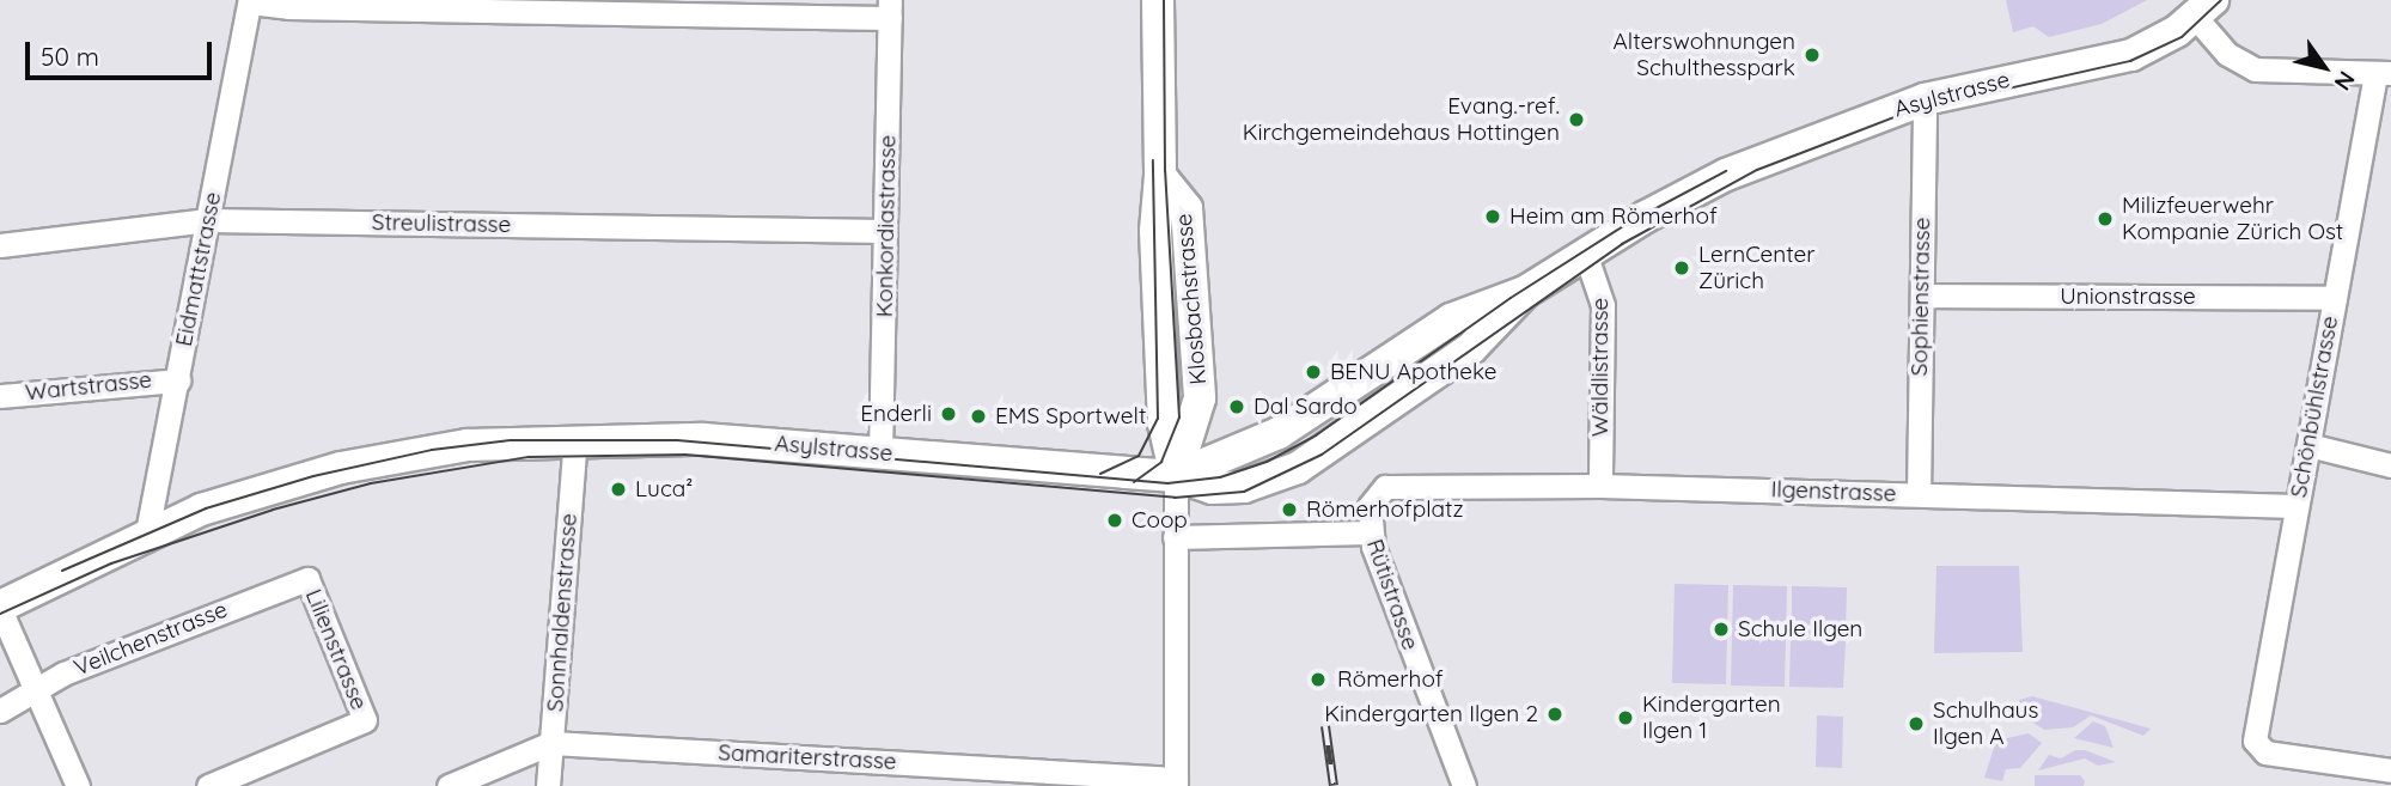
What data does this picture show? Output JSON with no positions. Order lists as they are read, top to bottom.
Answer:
{
  "streets": {
    "main road": ["Asylstrasse", "Klosbachstrasse"],
    "street": [
      "Streulistrasse",
      "Konkordiastrasse",
      "Eidmattstrasse",
      "Sophienstrasse",
      "Unionstrasse",
      "Wäldlistrasse",
      "Wartstrasse",
      "Schönbühlstrasse",
      "Ilgenstrasse",
      "Rütistrasse",
      "Sonnhaldenstrasse",
      "Veilchenstrasse",
      "Lilienstrasse",
      "Samariterstrasse"
    ]
  },
  "crossings": [
    ["Asylstrasse", "Konkordiastrasse"],
    ["Asylstrasse", "Eidmattstrasse"],
    ["Asylstrasse", "Sophienstrasse"],
    ["Asylstrasse", "Klosbachstrasse"],
    ["Asylstrasse", "Wäldlistrasse"],
    ["Asylstrasse", "Schönbühlstrasse"],
    ["Asylstrasse", "Sonnhaldenstrasse"],
    ["Streulistrasse", "Konkordiastrasse"],
    ["Streulistrasse", "Eidmattstrasse"],
    ["Eidmattstrasse", "Wartstrasse"],
    ["Sophienstrasse", "Unionstrasse"],
    ["Sophienstrasse", "Ilgenstrasse"],
    ["Unionstrasse", "Schönbühlstrasse"],
    ["Klosbachstrasse", "Samariterstrasse"],
    ["Wäldlistrasse", "Ilgenstrasse"],
    ["Schönbühlstrasse", "Ilgenstrasse"],
    ["Ilgenstrasse", "Rütistrasse"],
    ["Sonnhaldenstrasse", "Samariterstrasse"],
    ["Veilchenstrasse", "Lilienstrasse"]
  ],
  "places": [
    "Alterswohnungen Schulthesspark",
    "Evang.-ref. Kirchgemeindehaus Hottingen",
    "Heim am Römerhof",
    "Milizfeuerwehr Kompanie Zürich Ost",
    "LernCenter Zürich",
    "BENU Apotheke",
    "Dal Sardo",
    "Enderli",
    "EMS Sportwelt",
    "Luca²",
    "Römerhofplatz",
    "Coop",
    "Schule Ilgen",
    "Römerhof",
    "Kindergarten Ilgen 2",
    "Kindergarten Ilgen 1",
    "Schulhaus Ilgen A"
  ],
  "scale_bar": "50 m",
  "north": "bottom right"
}
